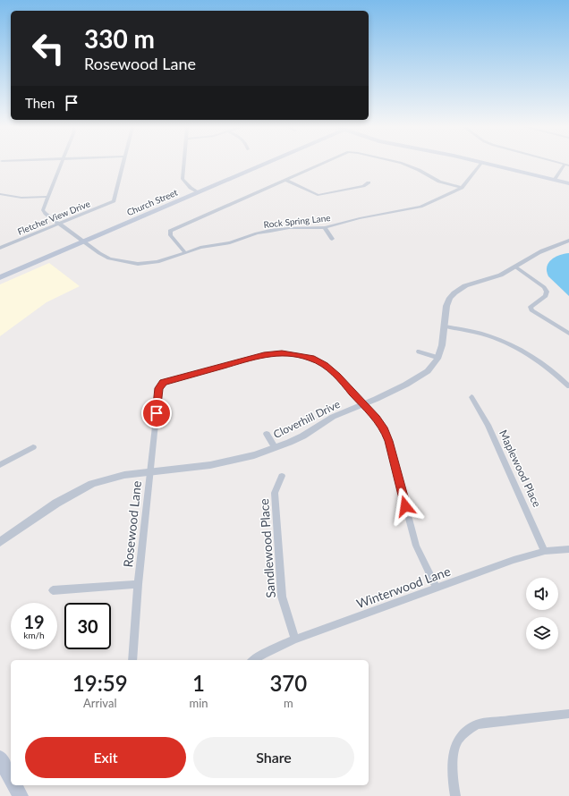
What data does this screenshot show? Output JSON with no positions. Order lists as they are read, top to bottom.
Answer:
{
  "streets": {
    "main road": ["Church Street"],
    "street": [
      "Fletcher View Drive",
      "Rock Spring Lane",
      "Cloverhill Drive",
      "Maplewood Place",
      "Rosewood Lane",
      "Sandlewood Place",
      "Winterwood Lane"
    ]
  },
  "crossings": [
    ["Church Street", "Rock Spring Lane"],
    ["Fletcher View Drive", "Rock Spring Lane"],
    ["Cloverhill Drive", "Rosewood Lane"],
    ["Maplewood Place", "Winterwood Lane"],
    ["Sandlewood Place", "Winterwood Lane"]
  ],
  "page": {
    "turn": ["330 m", "Rosewood Lane"],
    "then": "Then",
    "speed": "19 km/h",
    "limit": "30",
    "eta": [
      "19:59",
      "Arrival",
      "1",
      "min",
      "370",
      "m"
    ],
    "buttons": ["Exit", "Share"]
  }
}
